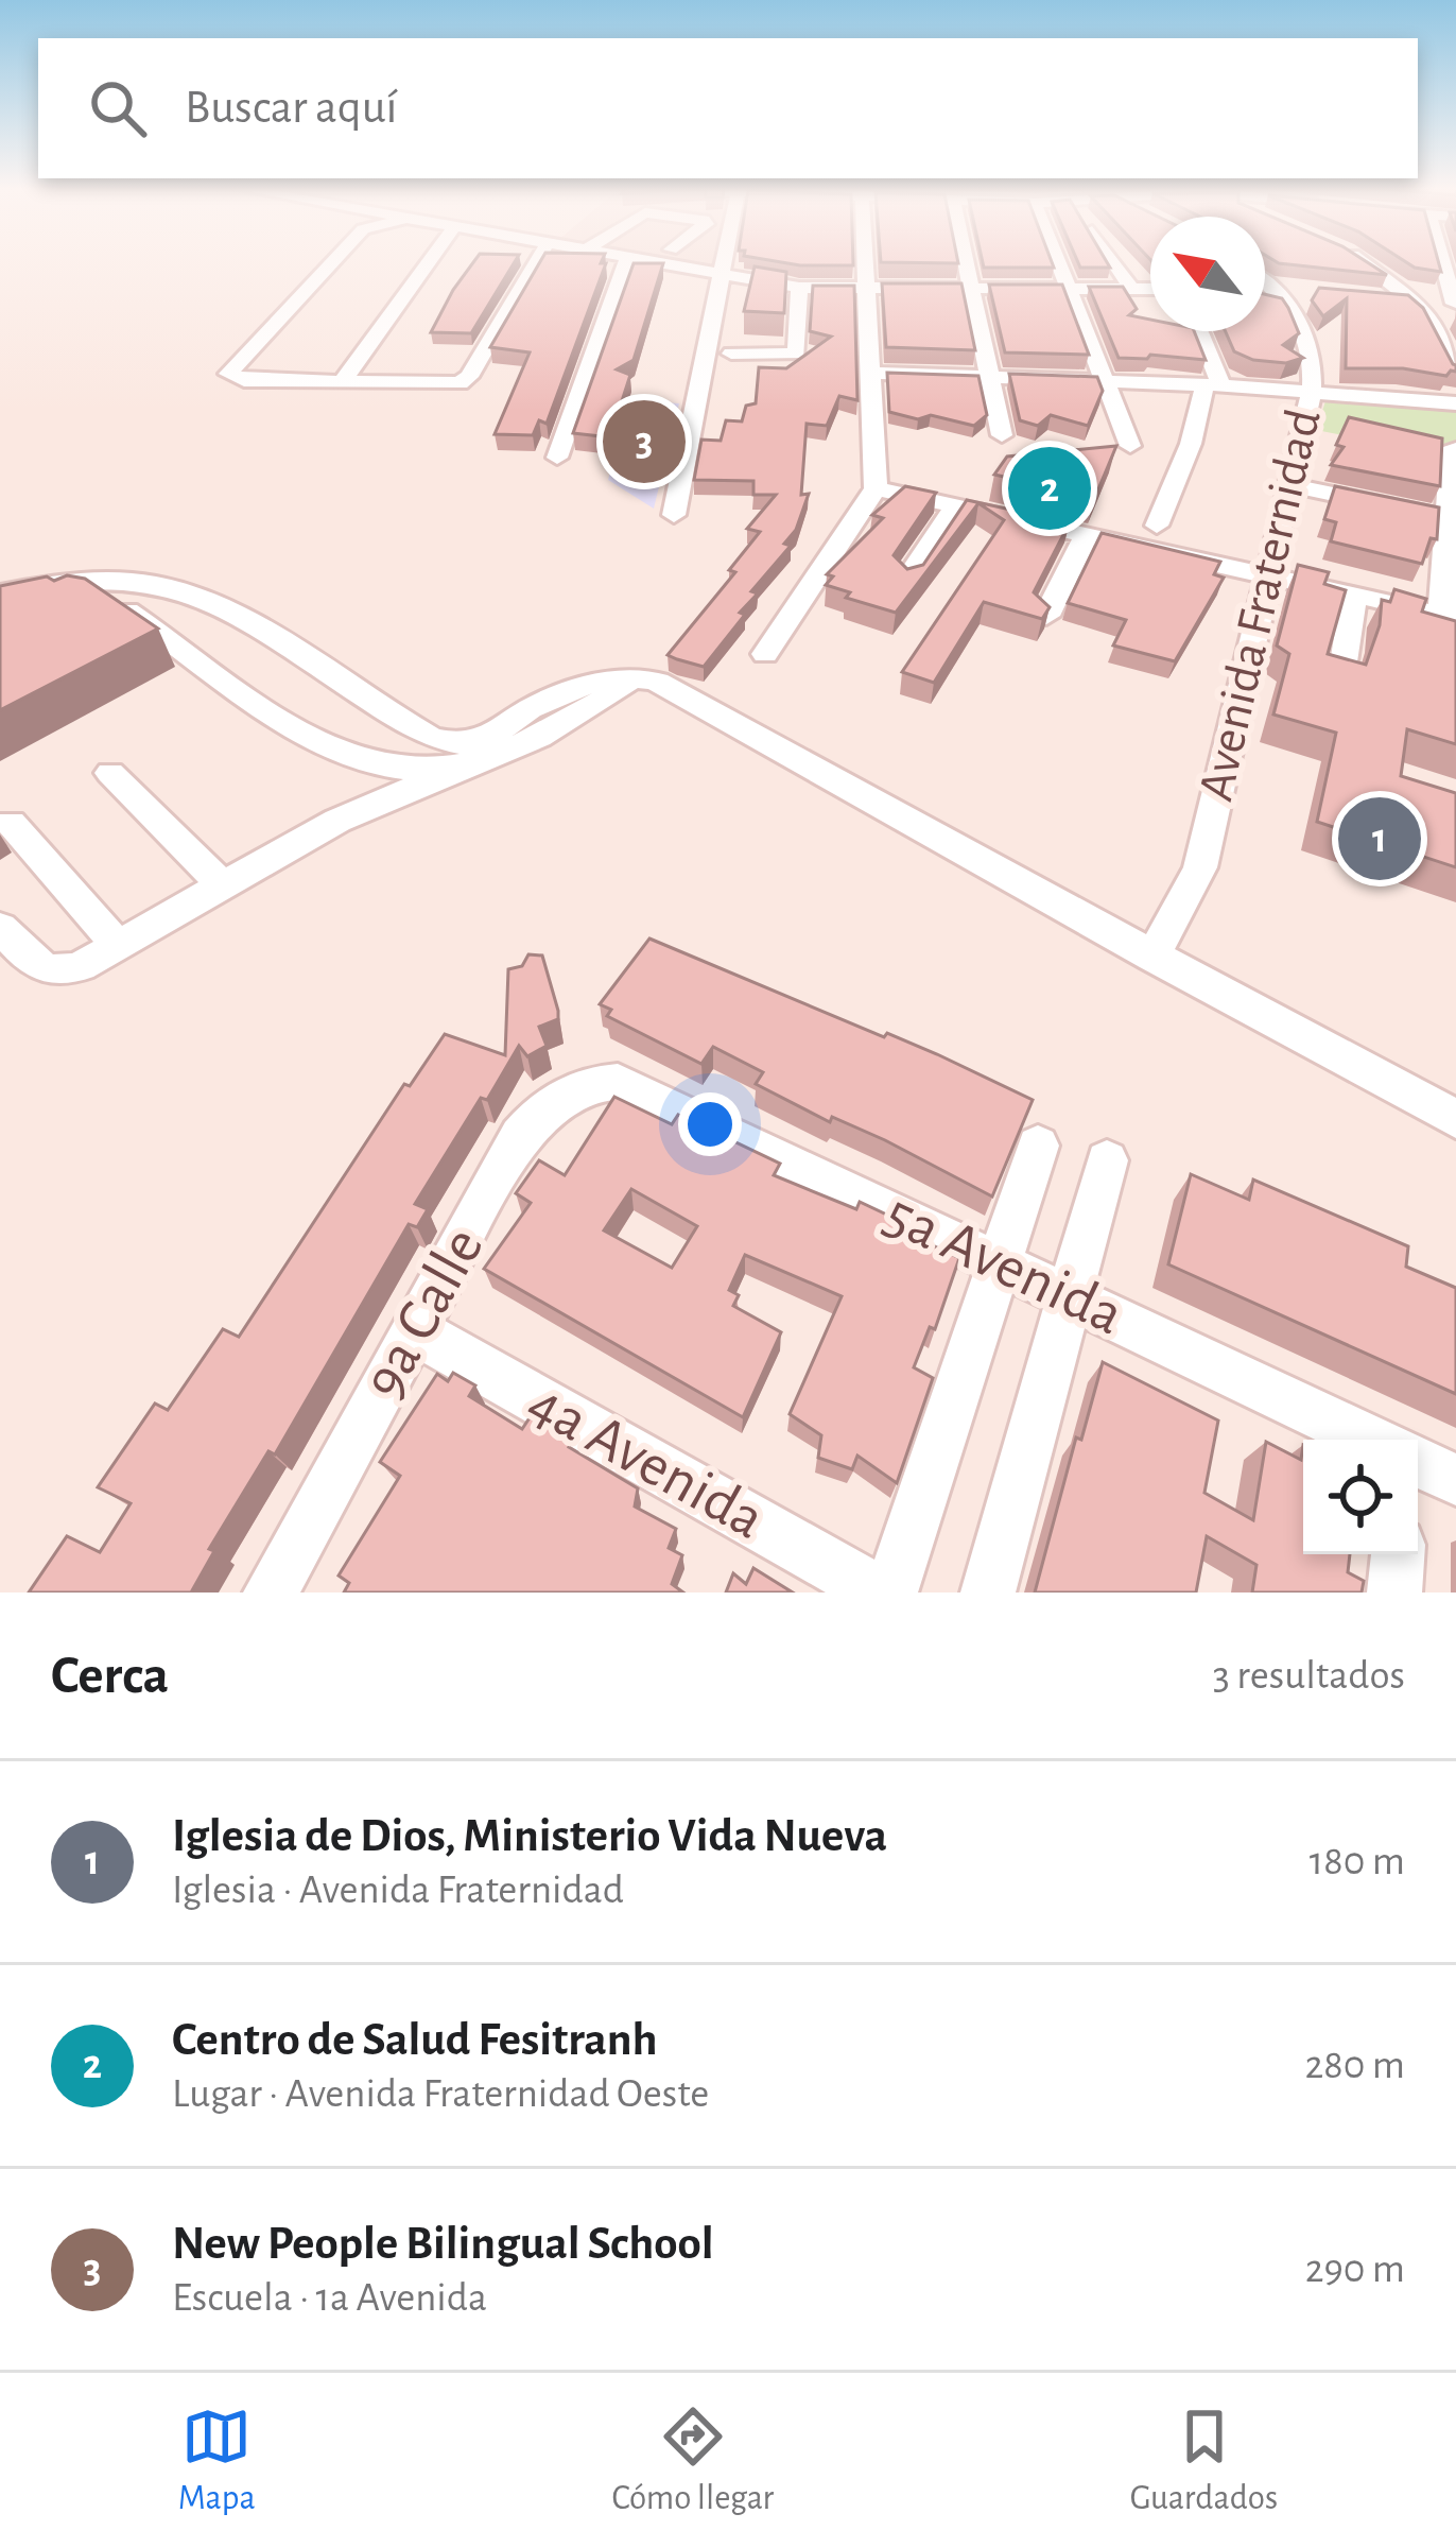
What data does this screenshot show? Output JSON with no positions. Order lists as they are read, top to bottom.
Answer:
{
  "streets": {
    "street": [
      "Avenida Fraternidad",
      "5a Avenida",
      "9a Calle",
      "4a Avenida"
    ]
  },
  "crossings": [
    ["5a Avenida", "9a Calle"],
    ["9a Calle", "4a Avenida"]
  ],
  "north": "top left",
  "page": {
    "search": "Buscar aquí",
    "pins": ["3", "2", "1"],
    "heading": ["Cerca", "3 resultados"],
    "list": [
      {
        "mark": "1",
        "name": "Iglesia de Dios, Ministerio Vida Nueva",
        "note": "Iglesia · Avenida Fraternidad",
        "value": "180 m"
      },
      {
        "mark": "2",
        "name": "Centro de Salud Fesitranh",
        "note": "Lugar · Avenida Fraternidad Oeste",
        "value": "280 m"
      },
      {
        "mark": "3",
        "name": "New People Bilingual School",
        "note": "Escuela · 1a Avenida",
        "value": "290 m"
      }
    ],
    "nav": ["Mapa", "Cómo llegar", "Guardados"]
  }
}
